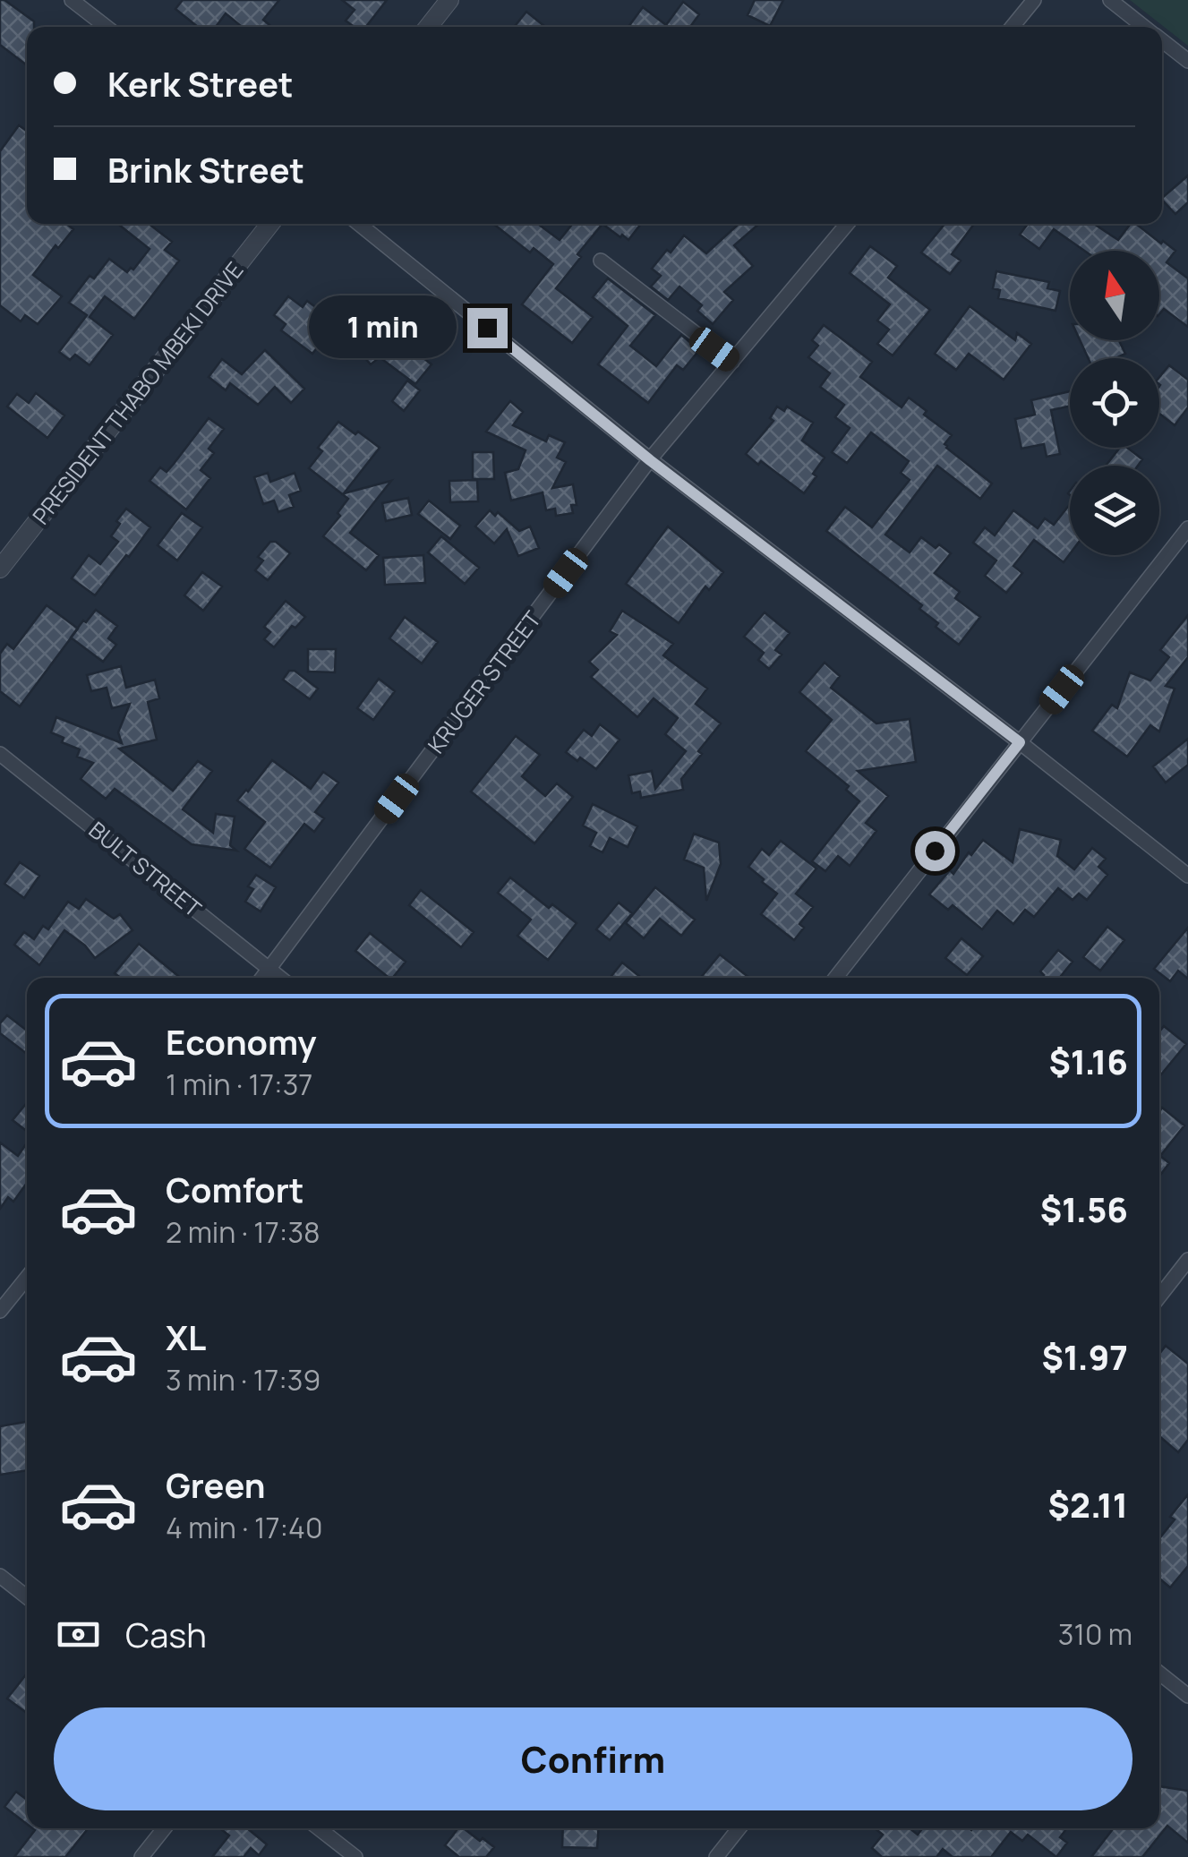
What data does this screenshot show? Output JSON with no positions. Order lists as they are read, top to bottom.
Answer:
{
  "streets": {
    "street": ["PRESIDENT THABO MBEKI DRIVE", "KRUGER STREET", "BULT STREET"]
  },
  "crossings": [
    ["KRUGER STREET", "BULT STREET"]
  ],
  "north": "top",
  "page": {
    "banner": ["Kerk Street", "Brink Street"],
    "bubble": "1 min",
    "list": [
      {
        "name": "Economy",
        "note": "1 min · 17:37",
        "value": "$1.16"
      },
      {
        "name": "Comfort",
        "note": "2 min · 17:38",
        "value": "$1.56"
      },
      {
        "name": "XL",
        "note": "3 min · 17:39",
        "value": "$1.97"
      },
      {
        "name": "Green",
        "note": "4 min · 17:40",
        "value": "$2.11"
      }
    ],
    "pay": ["Cash", "310 m"],
    "buttons": "Confirm"
  }
}
